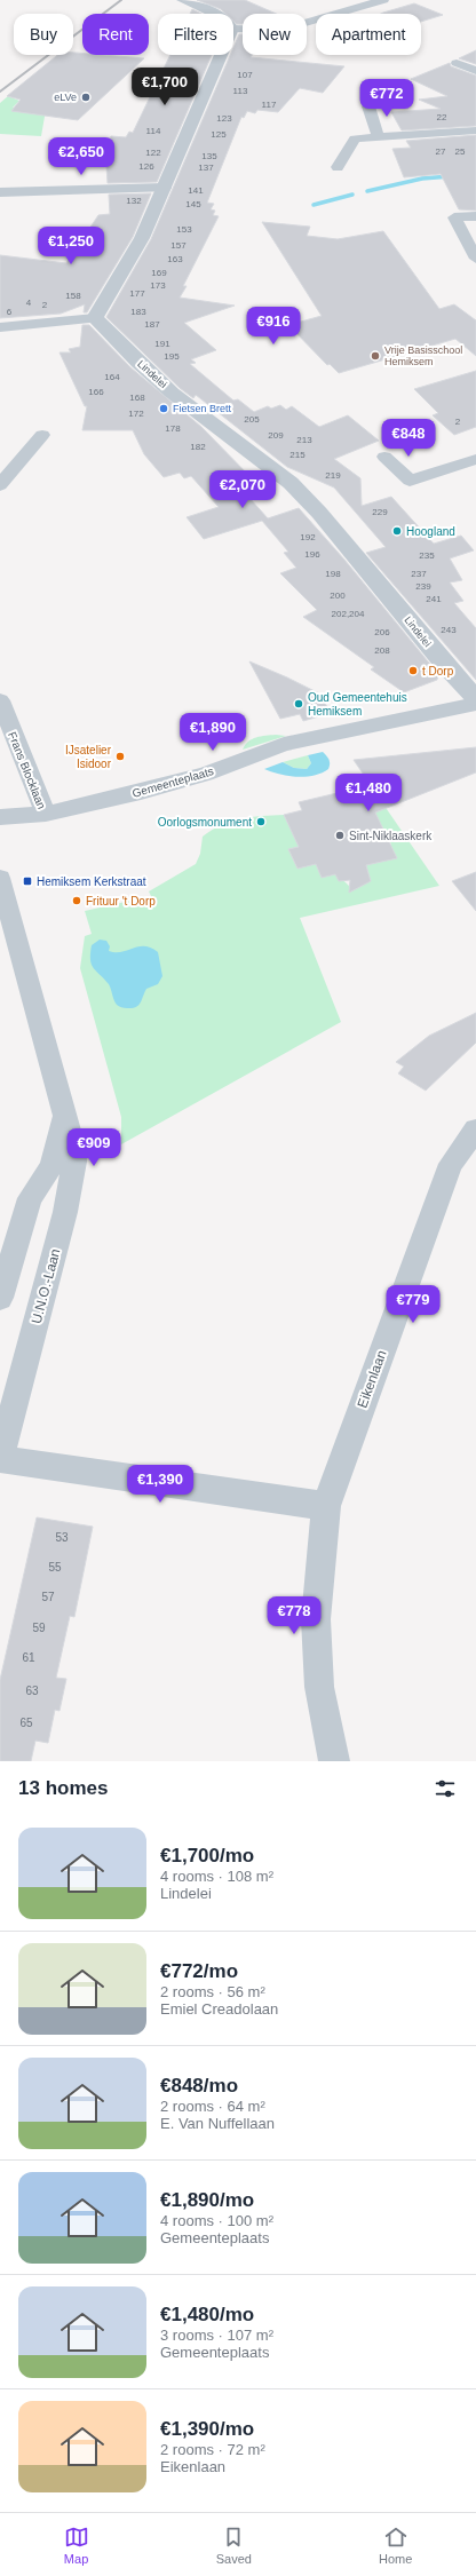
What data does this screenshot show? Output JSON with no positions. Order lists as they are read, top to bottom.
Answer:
{
  "streets": {
    "street": [
      "Lindelei",
      "Frans Blocklaan",
      "Gemeenteplaats",
      "U.N.O.-Laan",
      "Eikenlaan"
    ]
  },
  "crossings": [
    ["Frans Blocklaan", "Gemeenteplaats"]
  ],
  "places": {
    "other": [
      "eLVe",
      "Vrije Basisschool Hemiksem",
      "Fietsen Brett",
      "Hoogland",
      "t Dorp",
      "Oud Gemeentehuis Hemiksem",
      "IJsatelier Isidoor",
      "Oorlogsmonument",
      "Sint-Niklaaskerk",
      "Frituur 't Dorp"
    ],
    "transit": ["Hemiksem Kerkstraat"]
  },
  "house_numbers": [
    "107",
    "113",
    "117",
    "22",
    "123",
    "114",
    "125",
    "27",
    "25",
    "122",
    "135",
    "126",
    "137",
    "141",
    "132",
    "145",
    "153",
    "157",
    "163",
    "169",
    "173",
    "177",
    "158",
    "4",
    "2",
    "6",
    "183",
    "187",
    "191",
    "195",
    "164",
    "166",
    "168",
    "172",
    "205",
    "2",
    "178",
    "209",
    "213",
    "182",
    "215",
    "219",
    "229",
    "192",
    "196",
    "235",
    "198",
    "237",
    "239",
    "200",
    "241",
    "202,204",
    "243",
    "206",
    "208",
    "53",
    "55",
    "57",
    "59",
    "61",
    "63",
    "65"
  ],
  "page": {
    "chip": [
      "Buy",
      "Rent",
      "Filters",
      "New",
      "Apartment"
    ],
    "price": [
      "€1,700",
      "€772",
      "€2,650",
      "€1,250",
      "€916",
      "€848",
      "€2,070",
      "€1,890",
      "€1,480",
      "€909",
      "€779",
      "€1,390",
      "€778"
    ],
    "heading": "13 homes",
    "list": [
      {
        "name": "€1,700/mo",
        "note": "4 rooms · 108 m² · Lindelei"
      },
      {
        "name": "€772/mo",
        "note": "2 rooms · 56 m² · Emiel Creadolaan"
      },
      {
        "name": "€848/mo",
        "note": "2 rooms · 64 m² · E. Van Nuffellaan"
      },
      {
        "name": "€1,890/mo",
        "note": "4 rooms · 100 m² · Gemeenteplaats"
      },
      {
        "name": "€1,480/mo",
        "note": "3 rooms · 107 m² · Gemeenteplaats"
      },
      {
        "name": "€1,390/mo",
        "note": "2 rooms · 72 m² · Eikenlaan"
      }
    ],
    "tabs": ["Map", "Saved", "Home"]
  }
}
